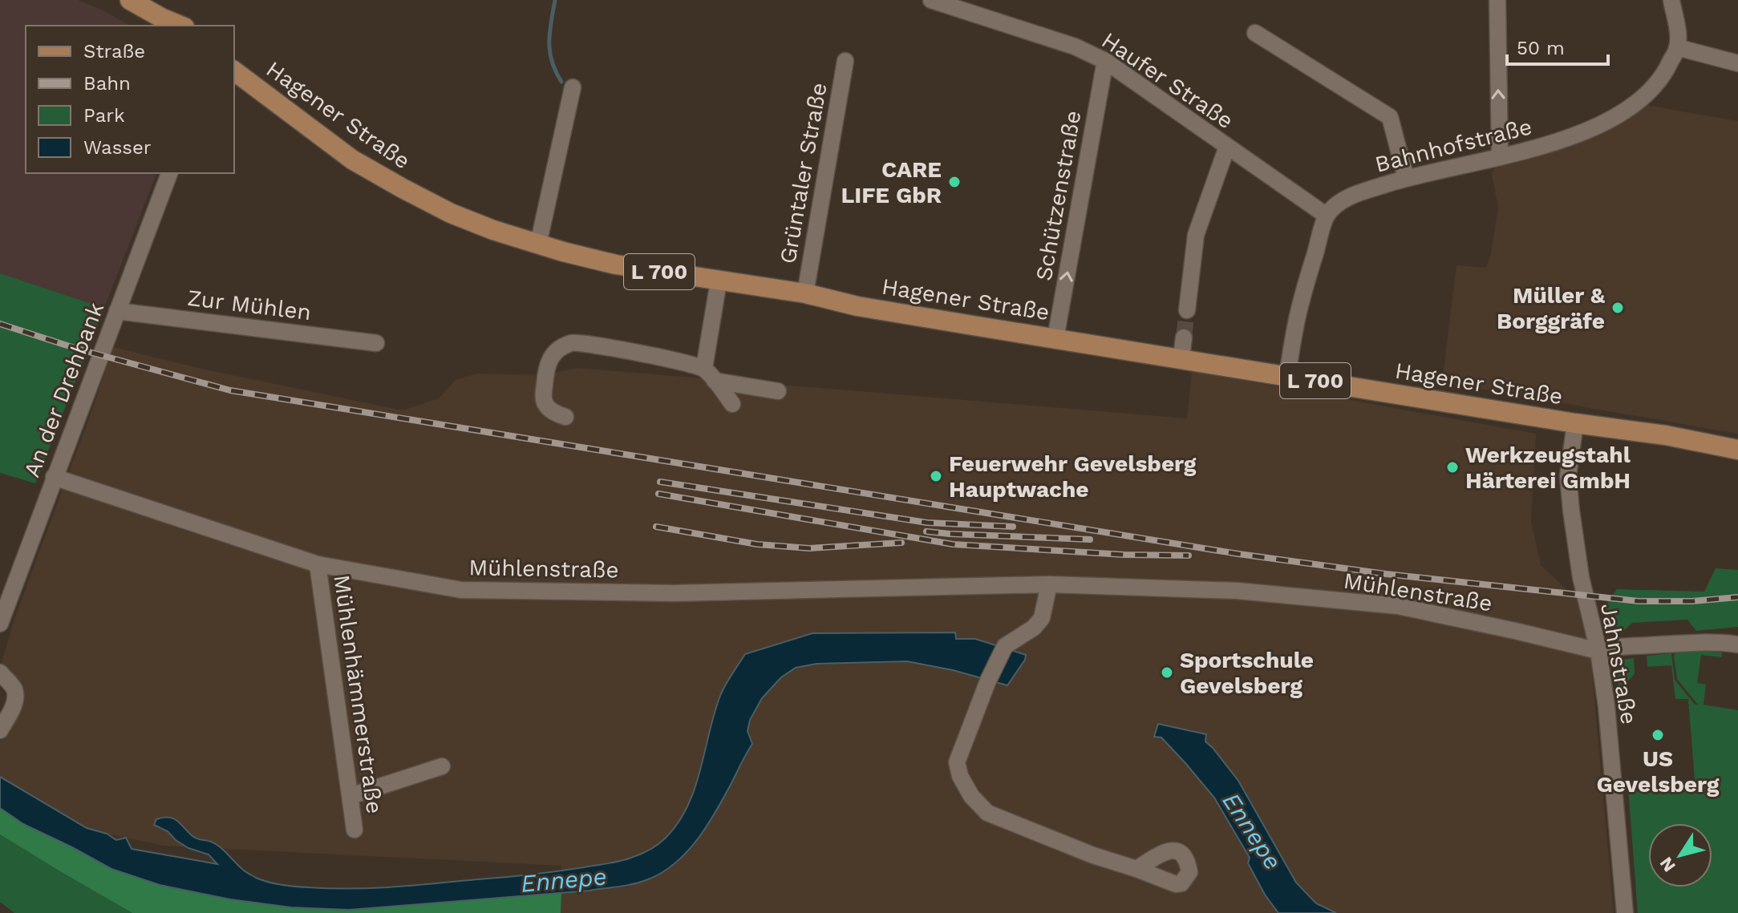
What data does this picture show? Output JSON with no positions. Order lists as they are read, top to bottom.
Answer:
{
  "streets": {
    "main road": ["Hagener Straße", "L 700"],
    "street": [
      "Haufer Straße",
      "Bahnhofstraße",
      "Grüntaler Straße",
      "Schützenstraße",
      "Zur Mühlen",
      "An der Drehbank",
      "Mühlenstraße",
      "Jahnstraße",
      "Mühlenhämmerstraße"
    ]
  },
  "crossings": [
    ["Haufer Straße", "Bahnhofstraße"],
    ["Haufer Straße", "Schützenstraße"],
    ["Hagener Straße", "Grüntaler Straße"],
    ["Hagener Straße", "Schützenstraße"],
    ["Hagener Straße", "Jahnstraße"],
    ["Zur Mühlen", "An der Drehbank"],
    ["An der Drehbank", "Mühlenstraße"],
    ["Mühlenstraße", "Jahnstraße"],
    ["Mühlenstraße", "Mühlenhämmerstraße"]
  ],
  "water": ["Ennepe"],
  "places": [
    "CARE LIFE GbR",
    "Müller & Borggräfe",
    "Werkzeugstahl Härterei GmbH",
    "Feuerwehr Gevelsberg Hauptwache",
    "Sportschule Gevelsberg",
    "US Gevelsberg"
  ],
  "legend": [
    "Straße",
    "Bahn",
    "Park",
    "Wasser"
  ],
  "scale_bar": "50 m",
  "north": "bottom left"
}
